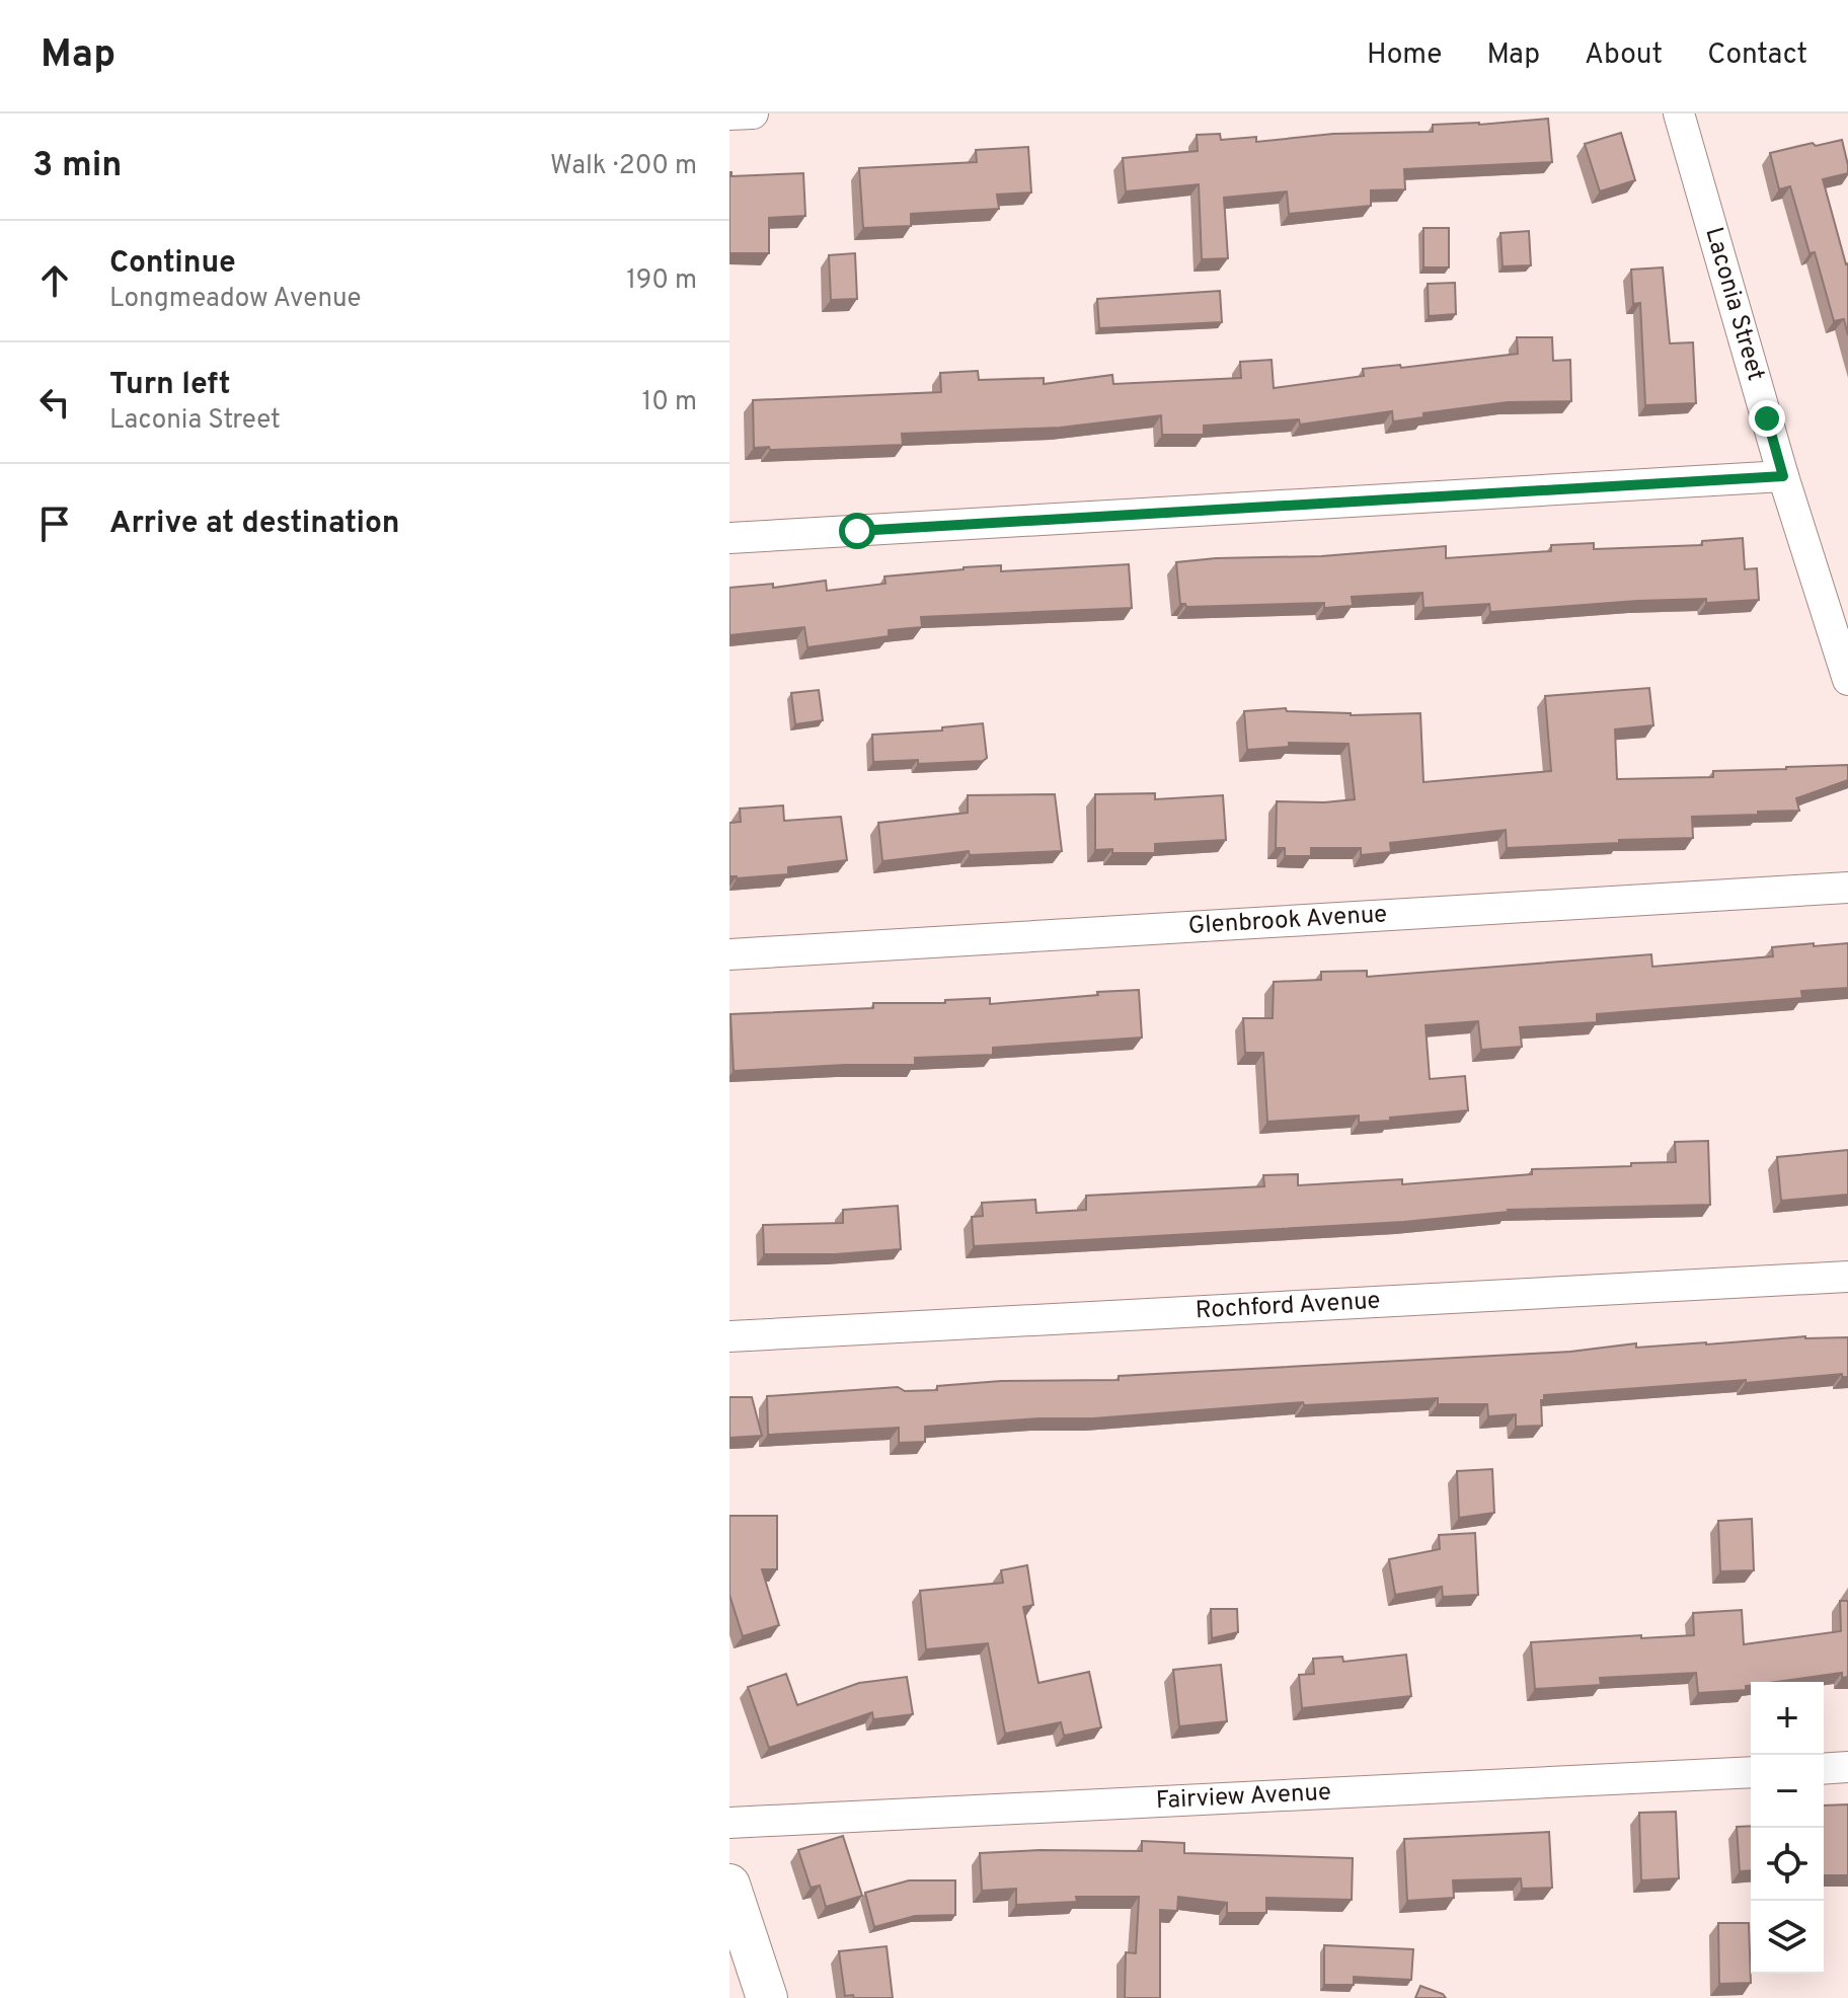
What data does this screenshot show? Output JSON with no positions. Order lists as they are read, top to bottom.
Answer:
{
  "streets": {
    "street": [
      "Laconia Street",
      "Glenbrook Avenue",
      "Rochford Avenue",
      "Fairview Avenue"
    ]
  },
  "page": {
    "header": "Map",
    "nav": [
      "Home",
      "Map",
      "About",
      "Contact"
    ],
    "heading": ["3 min", "Walk · 200 m"],
    "list": [
      ["Continue", "Longmeadow Avenue", "190 m"],
      ["Turn left", "Laconia Street", "10 m"],
      "Arrive at destination"
    ],
    "map_buttons": ["+", "−"]
  }
}
